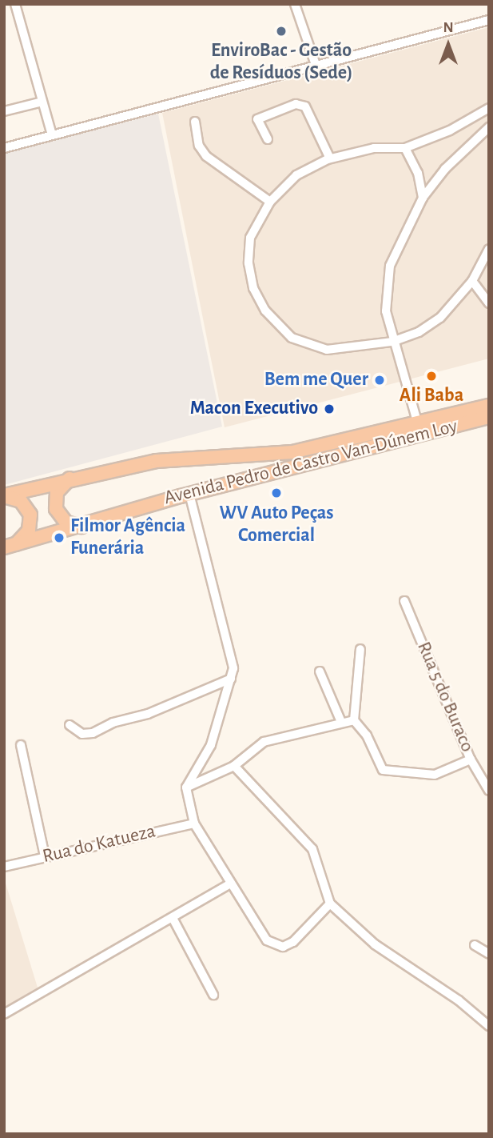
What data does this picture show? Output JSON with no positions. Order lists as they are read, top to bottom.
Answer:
{
  "streets": {
    "highway": ["Avenida Pedro de Castro Van-Dúnem Loy"],
    "street": ["Rua 5 do Buraco", "Rua do Katueza"]
  },
  "places": [
    "EnviroBac - Gestão de Resíduos (Sede)",
    "Ali Baba",
    "Bem me Quer",
    "Macon Executivo",
    "WV Auto Peças Comercial",
    "Filmor Agência Funerária"
  ],
  "north": "top"
}
